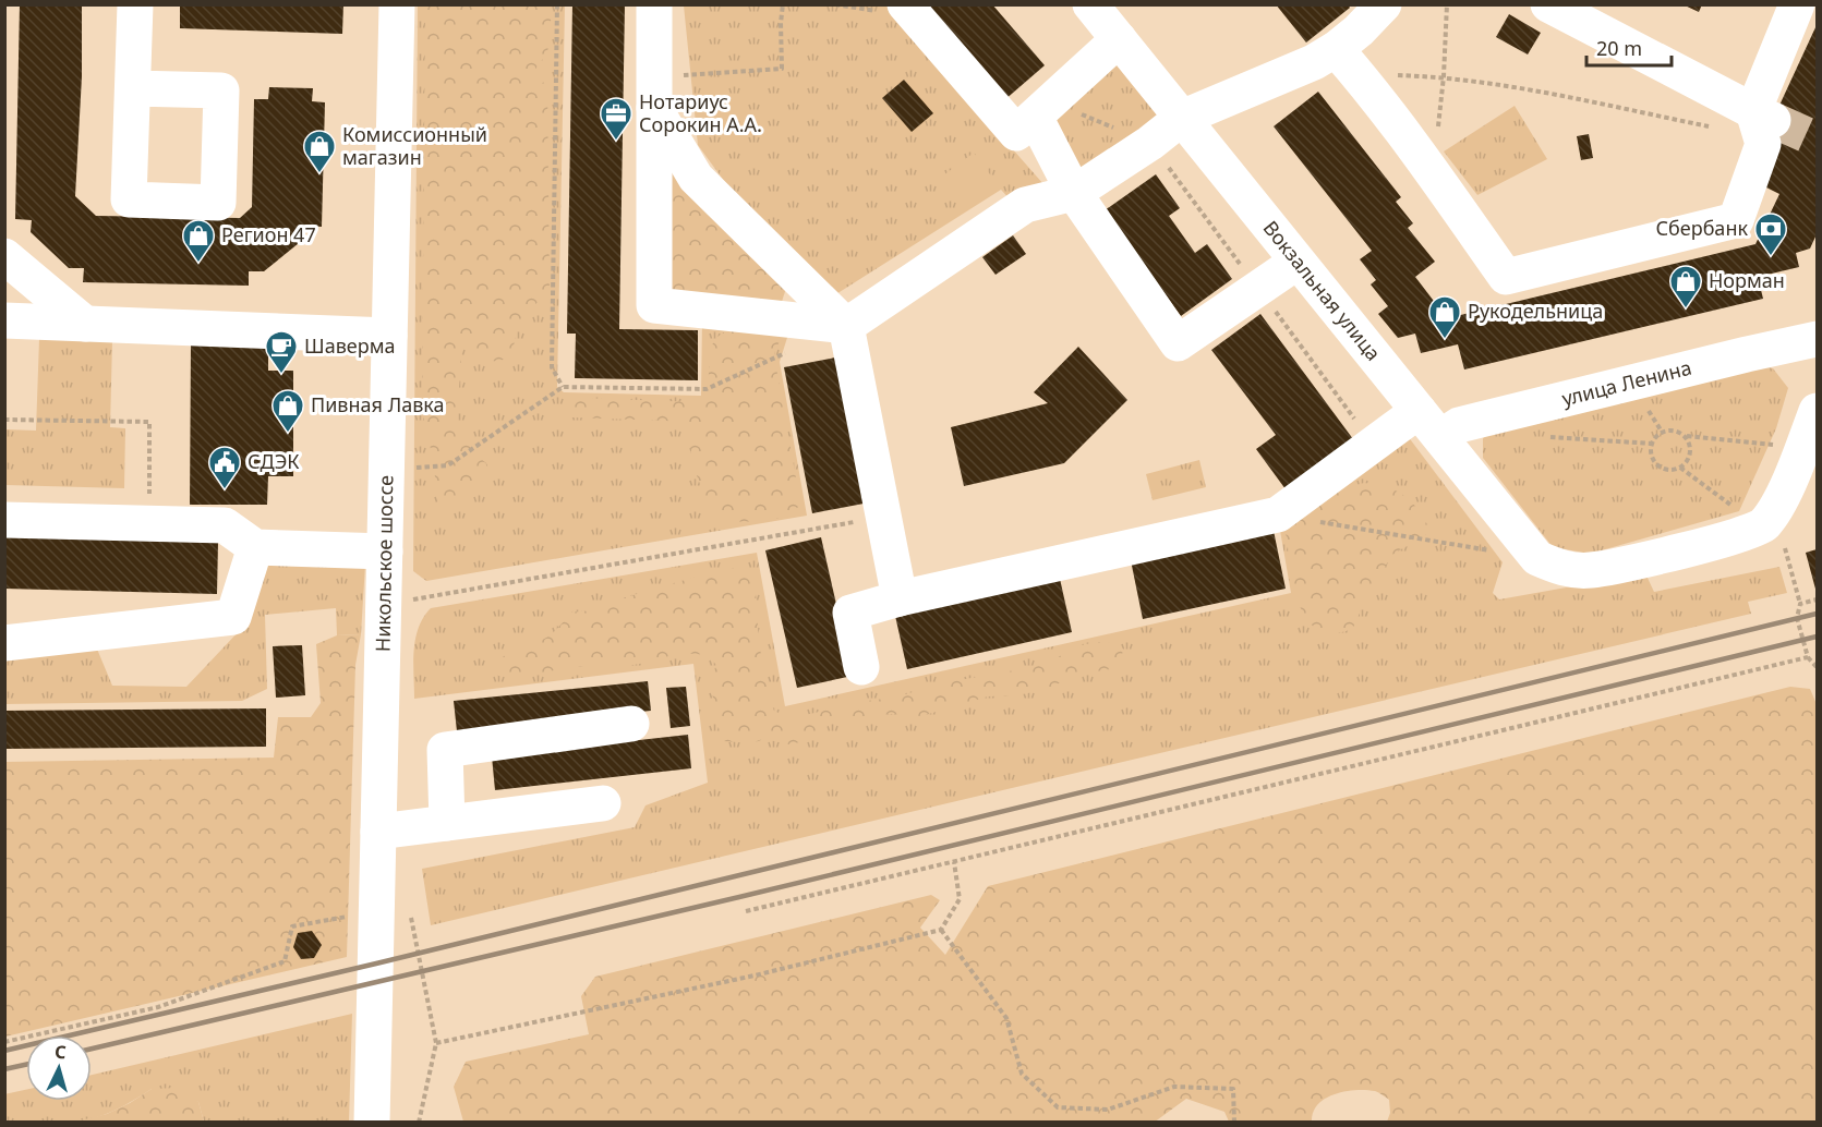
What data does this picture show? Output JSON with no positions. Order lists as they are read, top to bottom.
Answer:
{
  "streets": {
    "street": ["Вокзальная улица", "улица Ленина", "Никольское шоссе"]
  },
  "crossings": [
    ["Вокзальная улица", "улица Ленина"]
  ],
  "places": {
    "office": ["Нотариус Сорокин А.А."],
    "shop": [
      "Комиссионный магазин",
      "Регион 47",
      "Норман",
      "Рукодельница",
      "Пивная Лавка"
    ],
    "bank": ["Сбербанк"],
    "cafe": ["Шаверма"],
    "public building": ["СДЭК"]
  },
  "scale_bar": "20 m",
  "north": "top"
}
